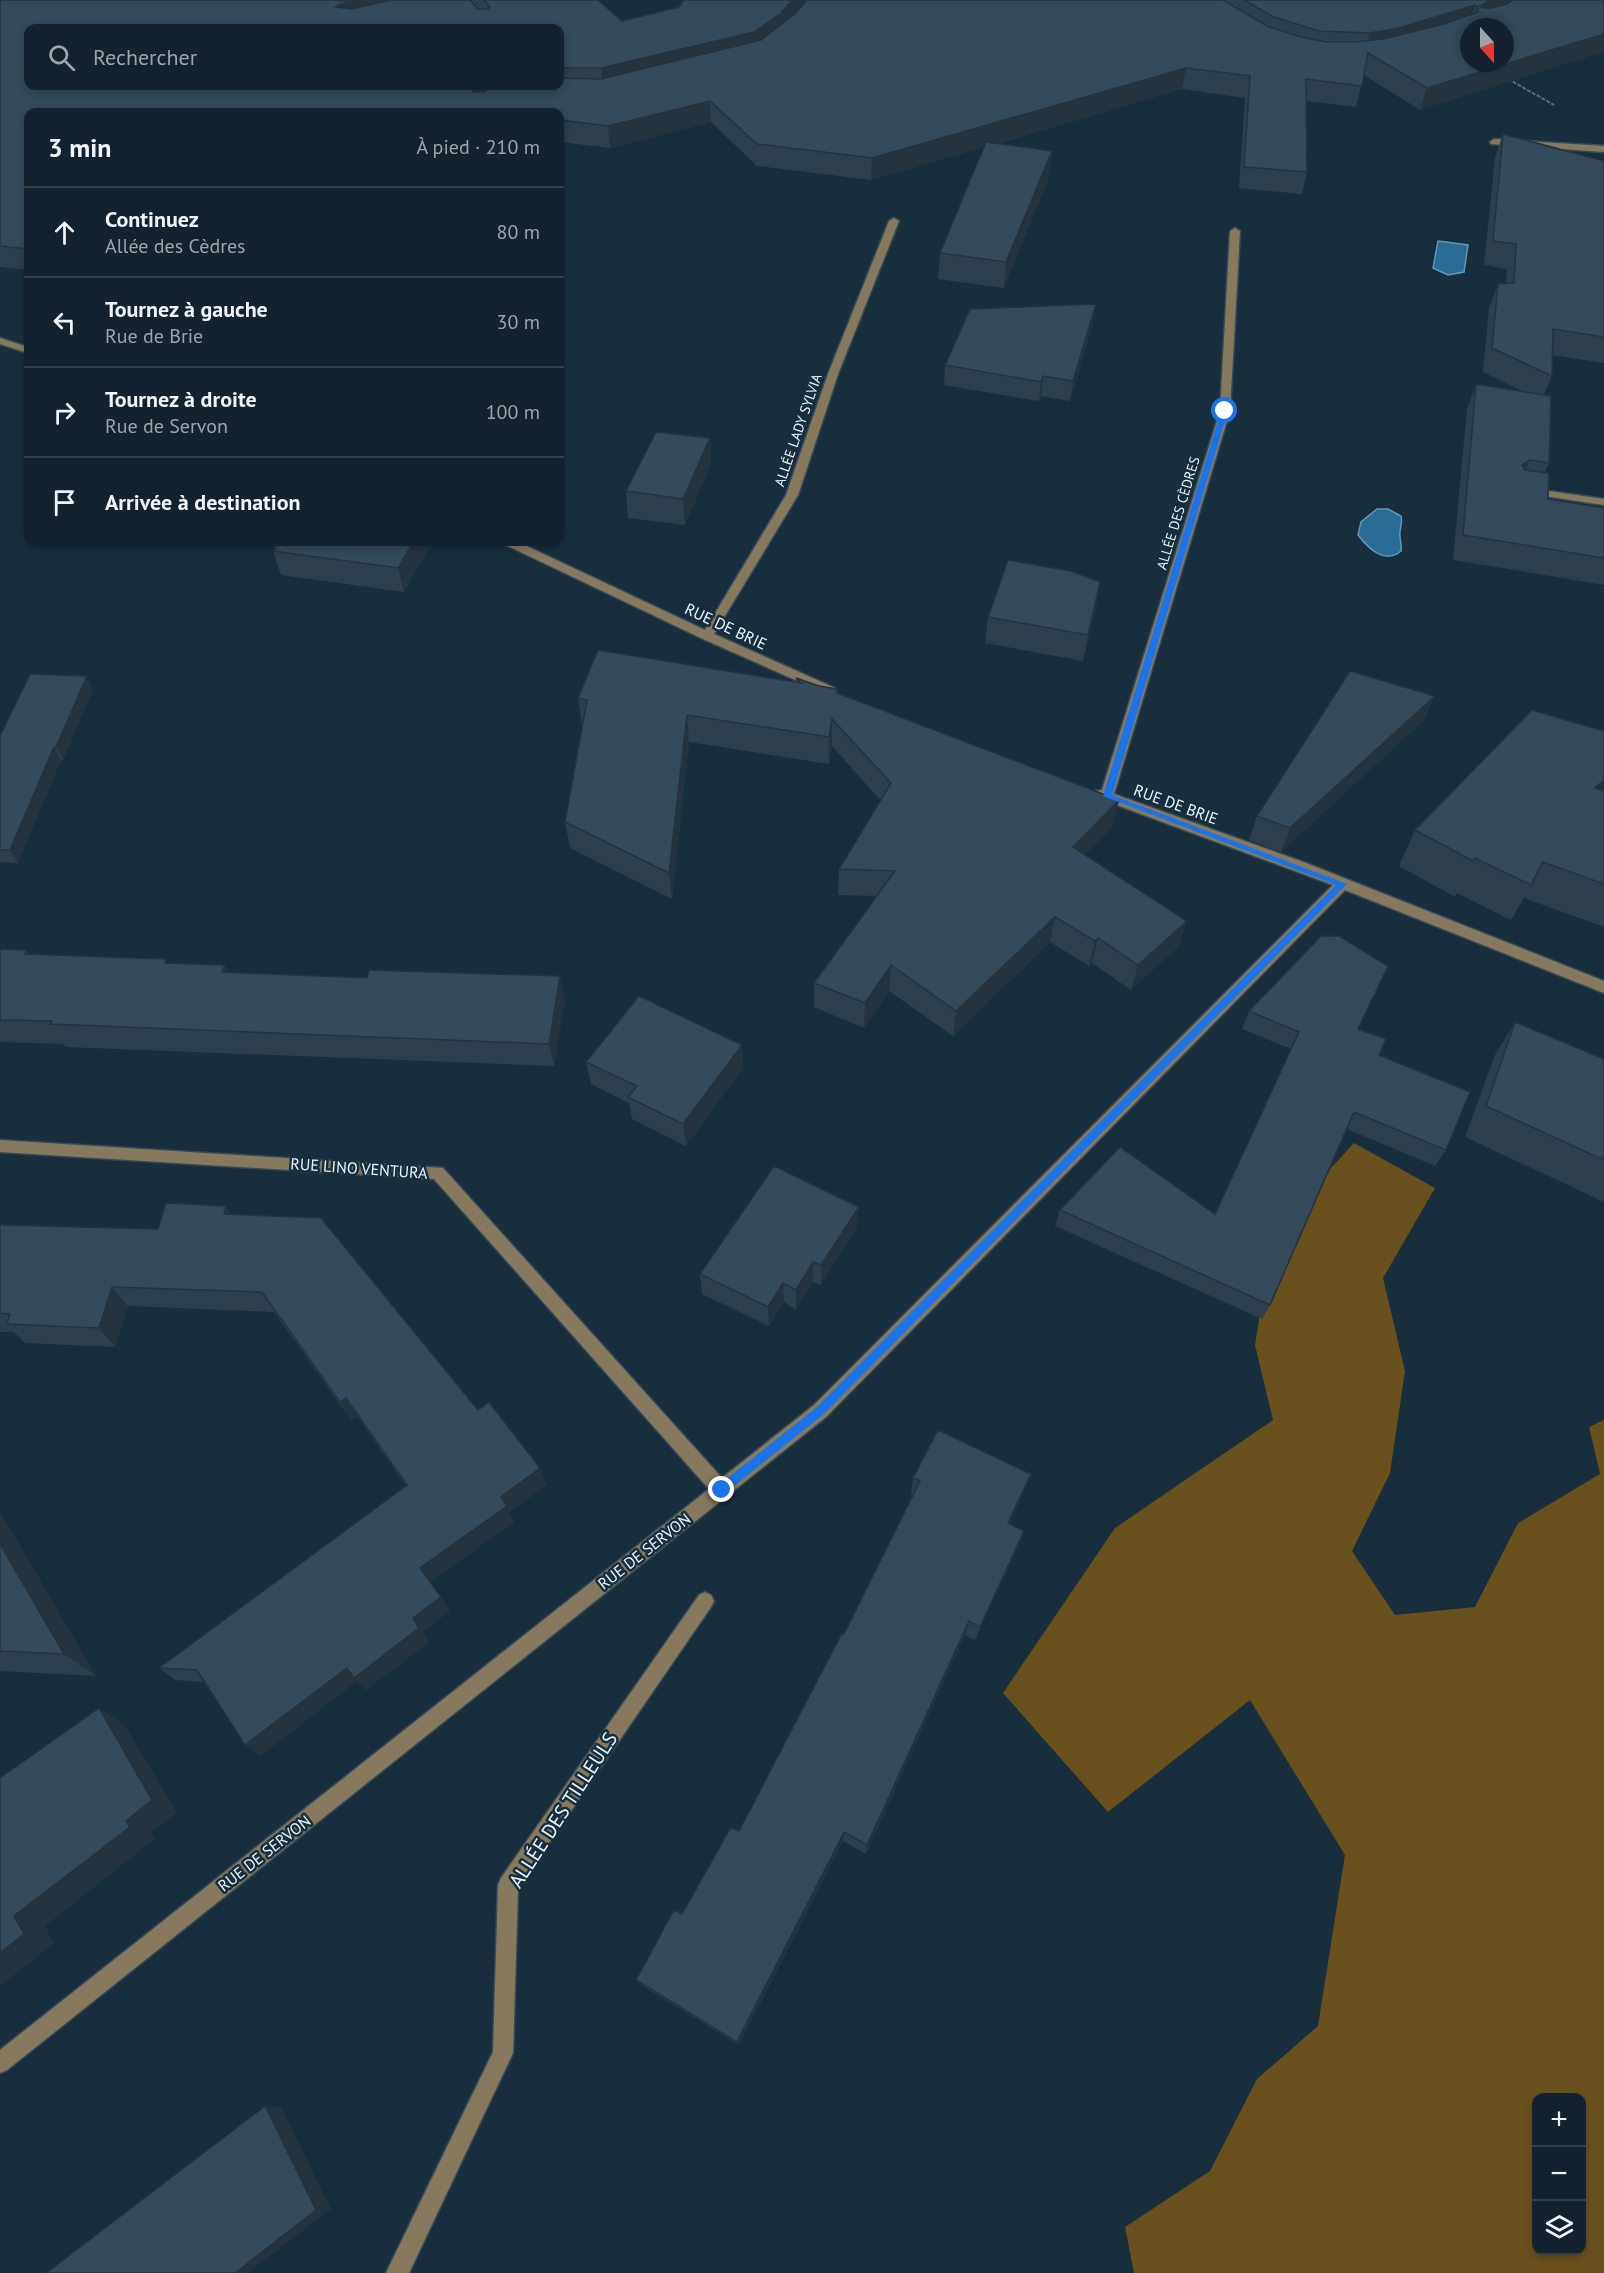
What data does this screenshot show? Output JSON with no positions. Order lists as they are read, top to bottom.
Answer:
{
  "streets": {
    "street": [
      "ALLÉE LADY SYLVIA",
      "ALLÉE DES CÈDRES",
      "RUE DE BRIE",
      "RUE LINO VENTURA",
      "RUE DE SERVON",
      "ALLÉE DES TILLEULS"
    ]
  },
  "crossings": [
    ["ALLÉE LADY SYLVIA", "RUE DE BRIE"],
    ["ALLÉE DES CÈDRES", "RUE DE BRIE"],
    ["RUE DE BRIE", "RUE DE SERVON"],
    ["RUE LINO VENTURA", "RUE DE SERVON"]
  ],
  "north": "bottom",
  "page": {
    "search": "Rechercher",
    "heading": ["3 min", "À pied · 210 m"],
    "list": [
      ["Continuez", "Allée des Cèdres", "80 m"],
      ["Tournez à gauche", "Rue de Brie", "30 m"],
      ["Tournez à droite", "Rue de Servon", "100 m"],
      "Arrivée à destination"
    ],
    "map_buttons": ["+", "−"]
  }
}
